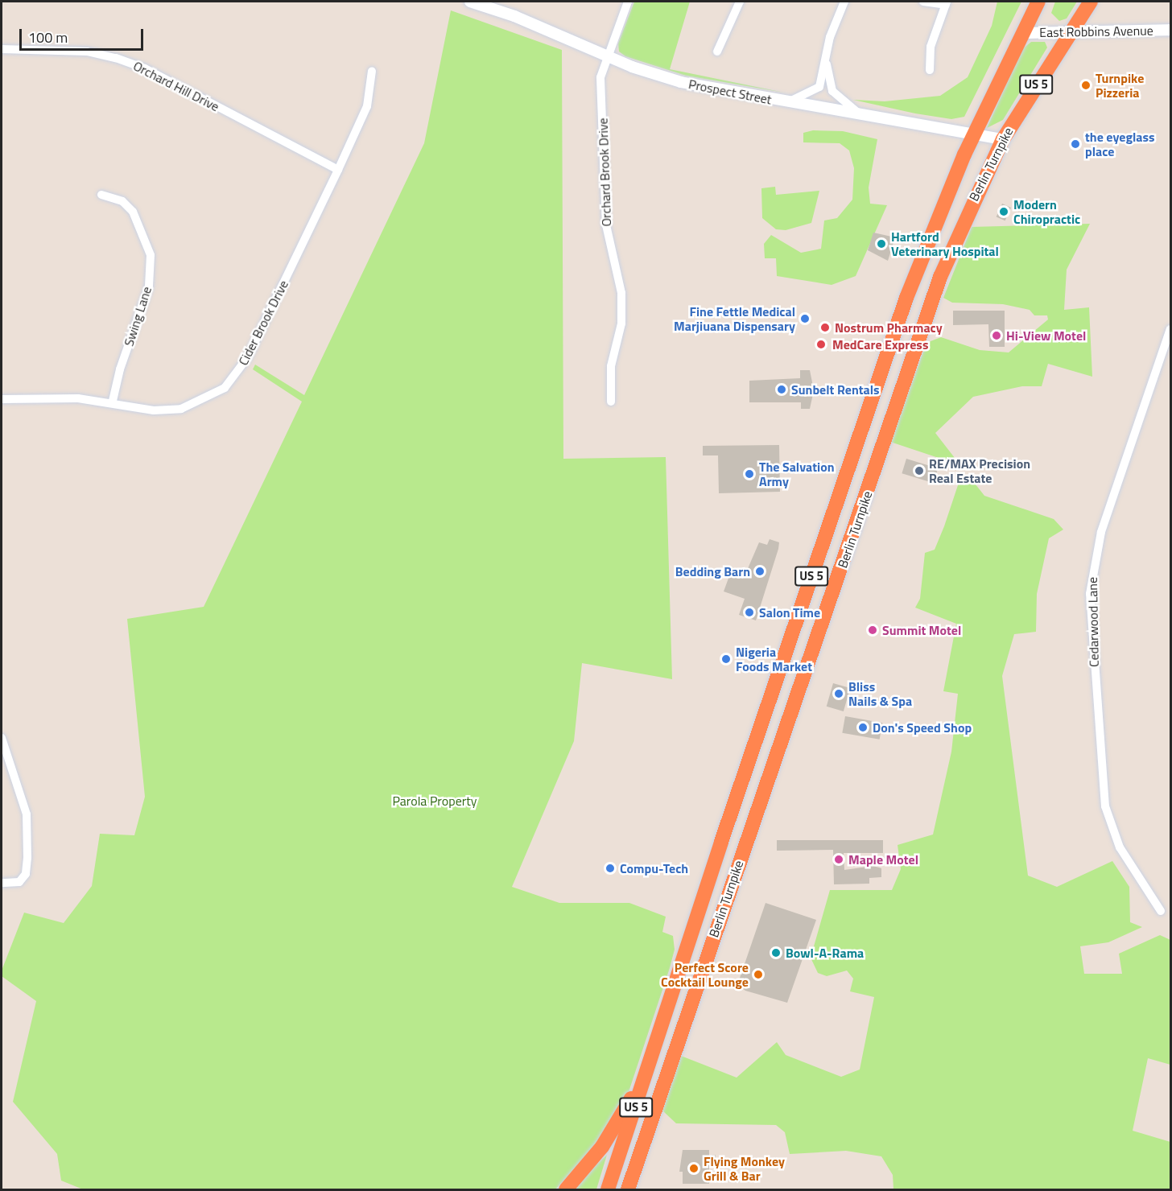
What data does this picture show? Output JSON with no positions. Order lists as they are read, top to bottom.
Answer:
{
  "streets": {
    "highway": ["US 5", "Berlin Turnpike"],
    "main road": ["East Robbins Avenue", "Prospect Street"],
    "street": [
      "Orchard Hill Drive",
      "Orchard Brook Drive",
      "Swing Lane",
      "Cider Brook Drive",
      "Cedarwood Lane"
    ]
  },
  "crossings": [
    ["East Robbins Avenue", "Berlin Turnpike"],
    ["Orchard Hill Drive", "Cider Brook Drive"],
    ["Prospect Street", "Berlin Turnpike"],
    ["Prospect Street", "Orchard Brook Drive"],
    ["Swing Lane", "Cider Brook Drive"]
  ],
  "parks": ["Parola Property"],
  "places": [
    "Turnpike Pizzeria",
    "the eyeglass place",
    "Modern Chiropractic",
    "Hartford Veterinary Hospital",
    "Fine Fettle Medical Marjiuana Dispensary",
    "Nostrum Pharmacy",
    "Hi-View Motel",
    "MedCare Express",
    "Sunbelt Rentals",
    "RE/MAX Precision Real Estate",
    "The Salvation Army",
    "Bedding Barn",
    "Salon Time",
    "Summit Motel",
    "Nigeria Foods Market",
    "Bliss Nails & Spa",
    "Don's Speed Shop",
    "Maple Motel",
    "Compu-Tech",
    "Bowl-A-Rama",
    "Perfect Score Cocktail Lounge",
    "Flying Monkey Grill & Bar"
  ],
  "scale_bar": "100 m"
}
